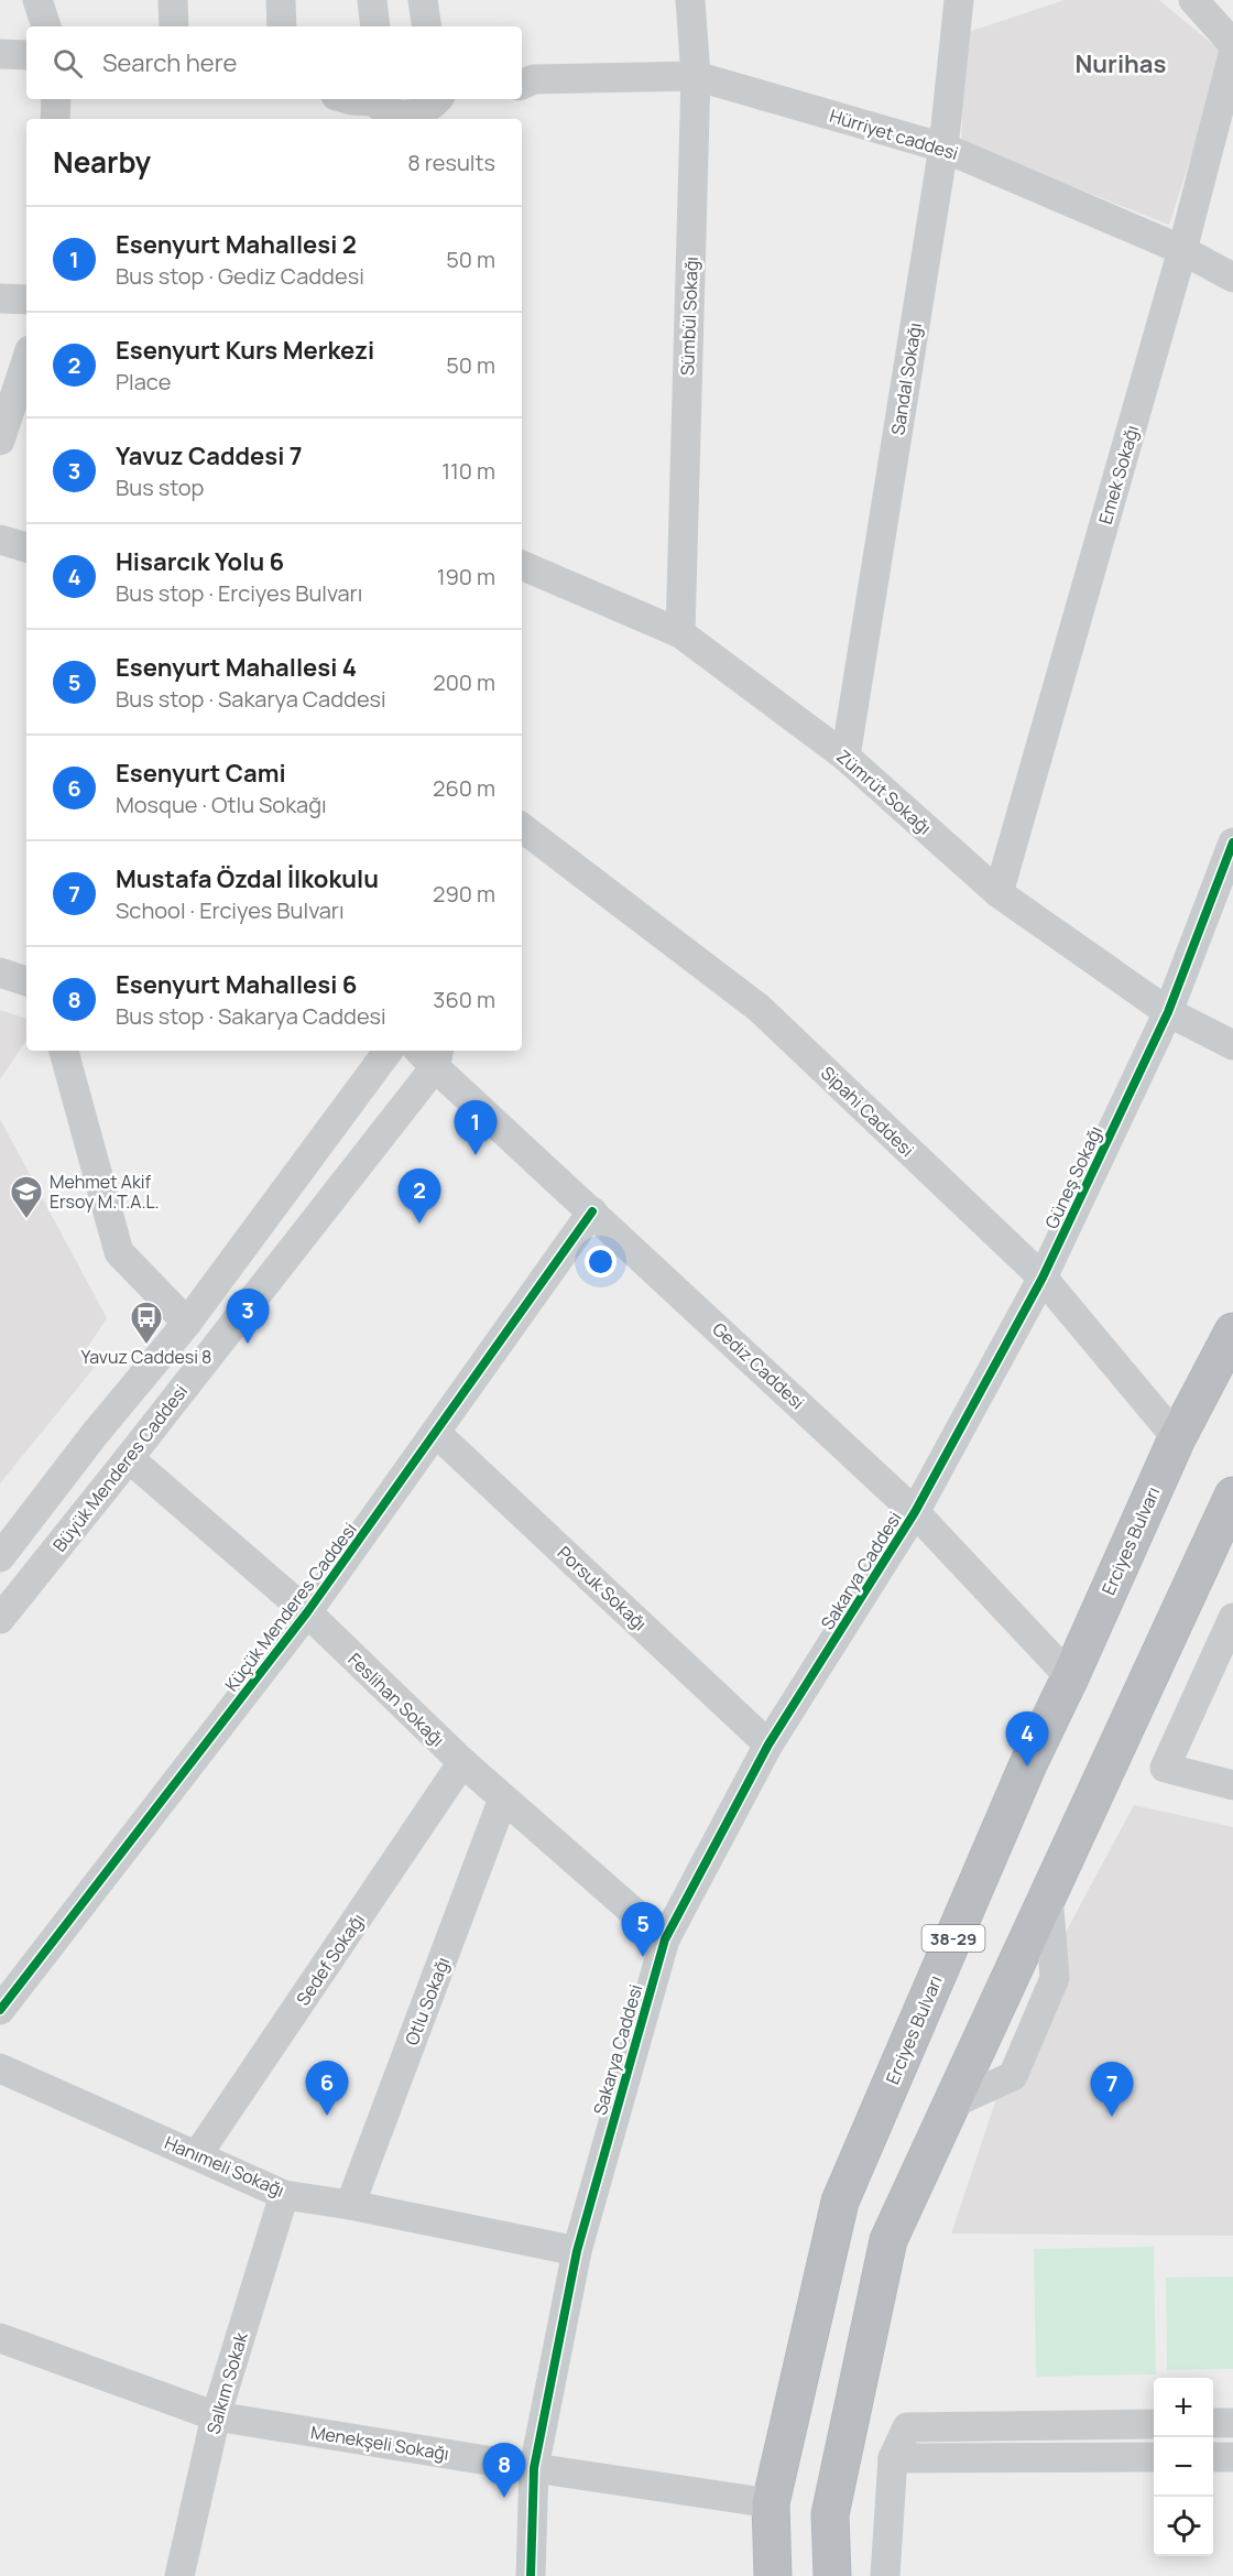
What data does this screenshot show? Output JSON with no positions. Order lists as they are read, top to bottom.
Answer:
{
  "streets": {
    "highway": ["Erciyes Bulvarı", "38-29"],
    "street": [
      "Hürriyet caddesi",
      "Sümbül Sokağı",
      "Sandal Sokağı",
      "Emek Sokağı",
      "Zümrüt Sokağı",
      "Sipahi Caddesi",
      "Güneş Sokağı",
      "Gediz Caddesi",
      "Büyük Menderes Caddesi",
      "Sakarya Caddesi",
      "Porsuk Sokağı",
      "Küçük Menderes Caddesi",
      "Feslihan Sokağı",
      "Sedef Sokağı",
      "Otlu Sokağı",
      "Hanımeli Sokağı",
      "Salkım Sokak",
      "Menekşeli Sokağı"
    ]
  },
  "crossings": [
    ["Hürriyet caddesi", "Sümbül Sokağı"],
    ["Hürriyet caddesi", "Sandal Sokağı"],
    ["Hürriyet caddesi", "Emek Sokağı"],
    ["Sümbül Sokağı", "Zümrüt Sokağı"],
    ["Sandal Sokağı", "Zümrüt Sokağı"],
    ["Emek Sokağı", "Zümrüt Sokağı"],
    ["Zümrüt Sokağı", "Güneş Sokağı"],
    ["Sipahi Caddesi", "Güneş Sokağı"],
    ["Sipahi Caddesi", "Erciyes Bulvarı"],
    ["Güneş Sokağı", "Gediz Caddesi"],
    ["Güneş Sokağı", "Sakarya Caddesi"],
    ["Gediz Caddesi", "Büyük Menderes Caddesi"],
    ["Gediz Caddesi", "Erciyes Bulvarı"],
    ["Gediz Caddesi", "Sakarya Caddesi"],
    ["Gediz Caddesi", "Küçük Menderes Caddesi"],
    ["Büyük Menderes Caddesi", "Feslihan Sokağı"],
    ["Erciyes Bulvarı", "Menekşeli Sokağı"],
    ["Sakarya Caddesi", "Porsuk Sokağı"],
    ["Sakarya Caddesi", "Feslihan Sokağı"],
    ["Sakarya Caddesi", "Hanımeli Sokağı"],
    ["Sakarya Caddesi", "Menekşeli Sokağı"],
    ["Porsuk Sokağı", "Küçük Menderes Caddesi"],
    ["Küçük Menderes Caddesi", "Feslihan Sokağı"],
    ["Feslihan Sokağı", "Sedef Sokağı"],
    ["Feslihan Sokağı", "Otlu Sokağı"],
    ["Sedef Sokağı", "Hanımeli Sokağı"],
    ["Otlu Sokağı", "Hanımeli Sokağı"],
    ["Hanımeli Sokağı", "Salkım Sokak"],
    ["Salkım Sokak", "Menekşeli Sokağı"]
  ],
  "districts": ["Nurihas"],
  "places": {
    "school or university": ["Mehmet Akif Ersoy M.T.A.L."],
    "bus stop": ["Yavuz Caddesi 8"]
  },
  "page": {
    "search": "Search here",
    "heading": ["Nearby", "8 results"],
    "list": [
      {
        "mark": "1",
        "name": "Esenyurt Mahallesi 2",
        "note": "Bus stop · Gediz Caddesi",
        "value": "50 m"
      },
      {
        "mark": "2",
        "name": "Esenyurt Kurs Merkezi",
        "note": "Place",
        "value": "50 m"
      },
      {
        "mark": "3",
        "name": "Yavuz Caddesi 7",
        "note": "Bus stop",
        "value": "110 m"
      },
      {
        "mark": "4",
        "name": "Hisarcık Yolu 6",
        "note": "Bus stop · Erciyes Bulvarı",
        "value": "190 m"
      },
      {
        "mark": "5",
        "name": "Esenyurt Mahallesi 4",
        "note": "Bus stop · Sakarya Caddesi",
        "value": "200 m"
      },
      {
        "mark": "6",
        "name": "Esenyurt Cami",
        "note": "Mosque · Otlu Sokağı",
        "value": "260 m"
      },
      {
        "mark": "7",
        "name": "Mustafa Özdal İlkokulu",
        "note": "School · Erciyes Bulvarı",
        "value": "290 m"
      },
      {
        "mark": "8",
        "name": "Esenyurt Mahallesi 6",
        "note": "Bus stop · Sakarya Caddesi",
        "value": "360 m"
      }
    ],
    "pins": [
      "1",
      "2",
      "3",
      "4",
      "5",
      "6",
      "7",
      "8"
    ],
    "map_buttons": ["+", "−"]
  }
}
